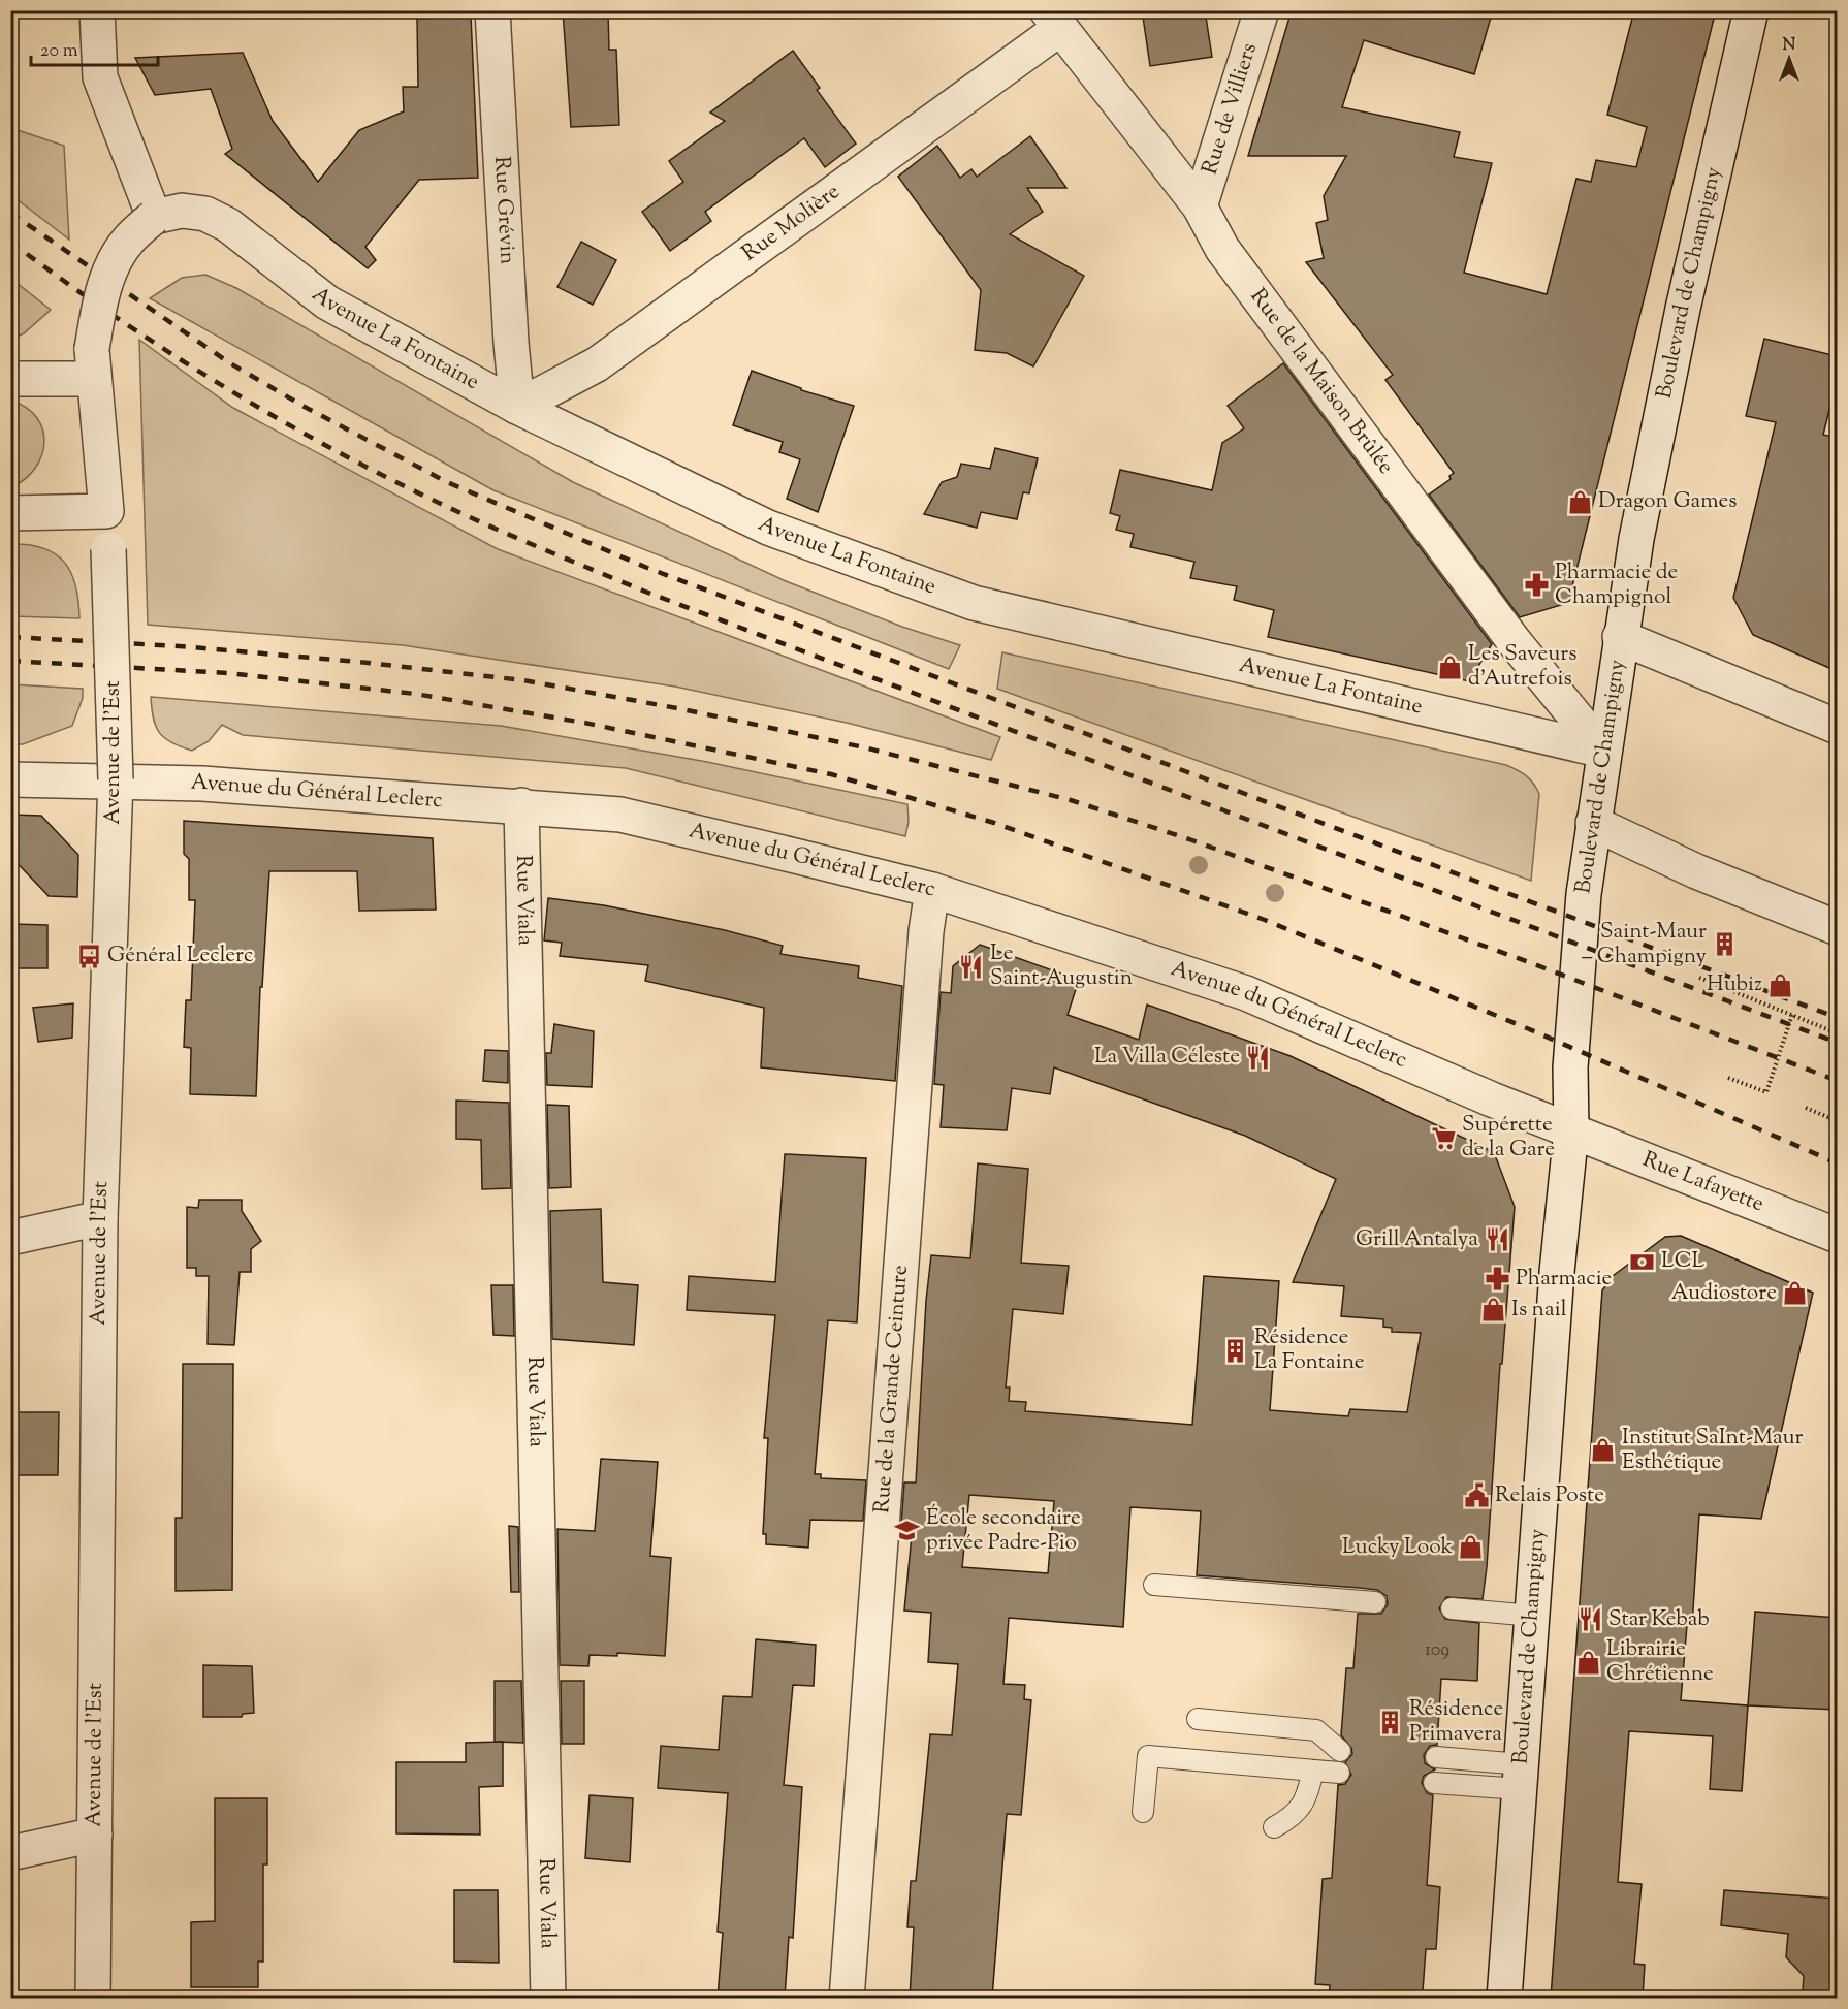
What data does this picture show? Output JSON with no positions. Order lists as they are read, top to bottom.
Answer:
{
  "streets": {
    "street": [
      "Rue de Villiers",
      "Rue Grévin",
      "Rue Molière",
      "Boulevard de Champigny",
      "Avenue La Fontaine",
      "Rue de la Maison Brûlée",
      "Avenue de l'Est",
      "Avenue du Général Leclerc",
      "Rue Viala",
      "Rue Lafayette",
      "Rue de la Grande Ceinture"
    ]
  },
  "crossings": [
    ["Rue de Villiers", "Rue de la Maison Brûlée"],
    ["Rue Grévin", "Rue Molière"],
    ["Rue Grévin", "Avenue La Fontaine"],
    ["Rue Molière", "Avenue La Fontaine"],
    ["Rue Molière", "Rue de la Maison Brûlée"],
    ["Boulevard de Champigny", "Avenue La Fontaine"],
    ["Boulevard de Champigny", "Rue de la Maison Brûlée"],
    ["Boulevard de Champigny", "Avenue du Général Leclerc"],
    ["Boulevard de Champigny", "Rue Lafayette"],
    ["Avenue La Fontaine", "Rue de la Maison Brûlée"],
    ["Avenue La Fontaine", "Avenue de l'Est"],
    ["Avenue de l'Est", "Avenue du Général Leclerc"],
    ["Avenue du Général Leclerc", "Rue Viala"],
    ["Avenue du Général Leclerc", "Rue Lafayette"],
    ["Avenue du Général Leclerc", "Rue de la Grande Ceinture"]
  ],
  "places": {
    "shop": [
      "Dragon Games",
      "Les Saveurs d'Autrefois",
      "Hubiz",
      "Audiostore",
      "Is nail",
      "Institut SaInt-Maur Esthétique",
      "Lucky Look",
      "Librairie Chrétienne"
    ],
    "pharmacy": ["Pharmacie de Champignol", "Pharmacie"],
    "building": ["Saint-Maur – Champigny", "Résidence La Fontaine", "Résidence Primavera"],
    "bus stop": ["Général Leclerc"],
    "restaurant": [
      "Le Saint-Augustin",
      "La Villa Céleste",
      "Grill Antalya",
      "Star Kebab"
    ],
    "supermarket": ["Supérette de la Gare"],
    "bank": ["LCL"],
    "public building": ["Relais Poste"],
    "school or university": ["École secondaire privée Padre-Pio"]
  },
  "house_numbers": ["109"],
  "scale_bar": "20 m",
  "north": "top"
}
